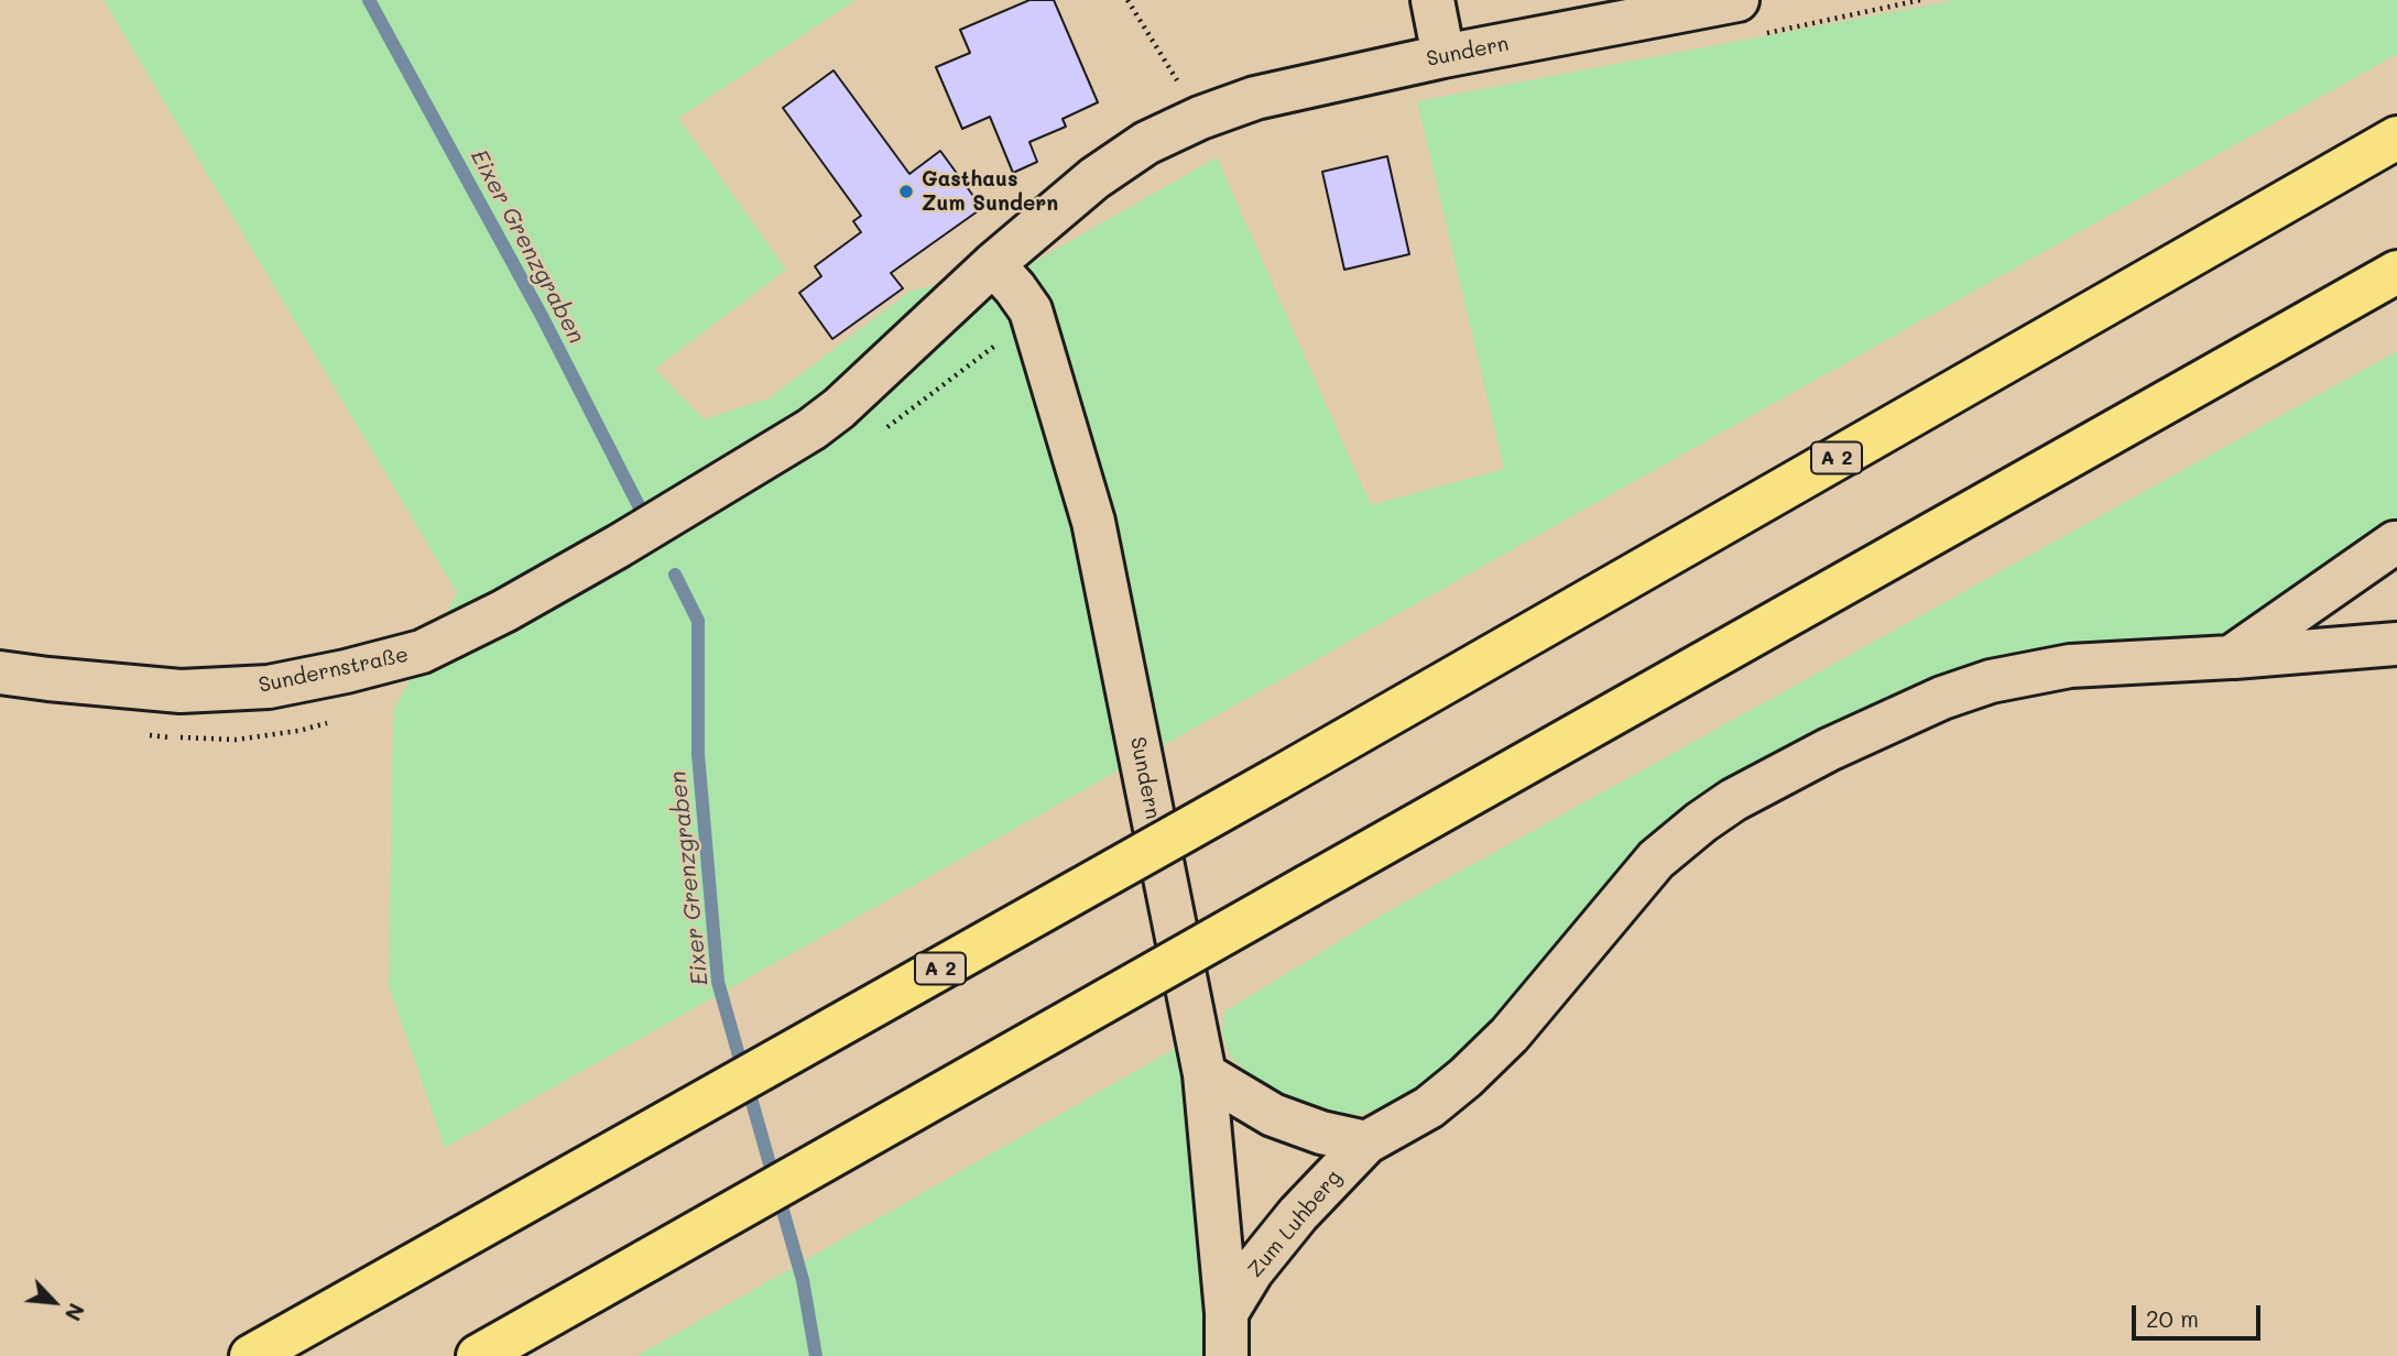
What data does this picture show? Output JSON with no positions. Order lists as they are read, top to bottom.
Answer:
{
  "streets": {
    "highway": ["A 2"],
    "street": ["Sundern", "Sundernstraße", "Zum Luhberg"]
  },
  "crossings": [
    ["Sundern", "Sundernstraße"],
    ["Sundern", "Zum Luhberg"]
  ],
  "water": ["Eixer Grenzgraben"],
  "places": ["Gasthaus Zum Sundern"],
  "scale_bar": "20 m",
  "north": "bottom right"
}
